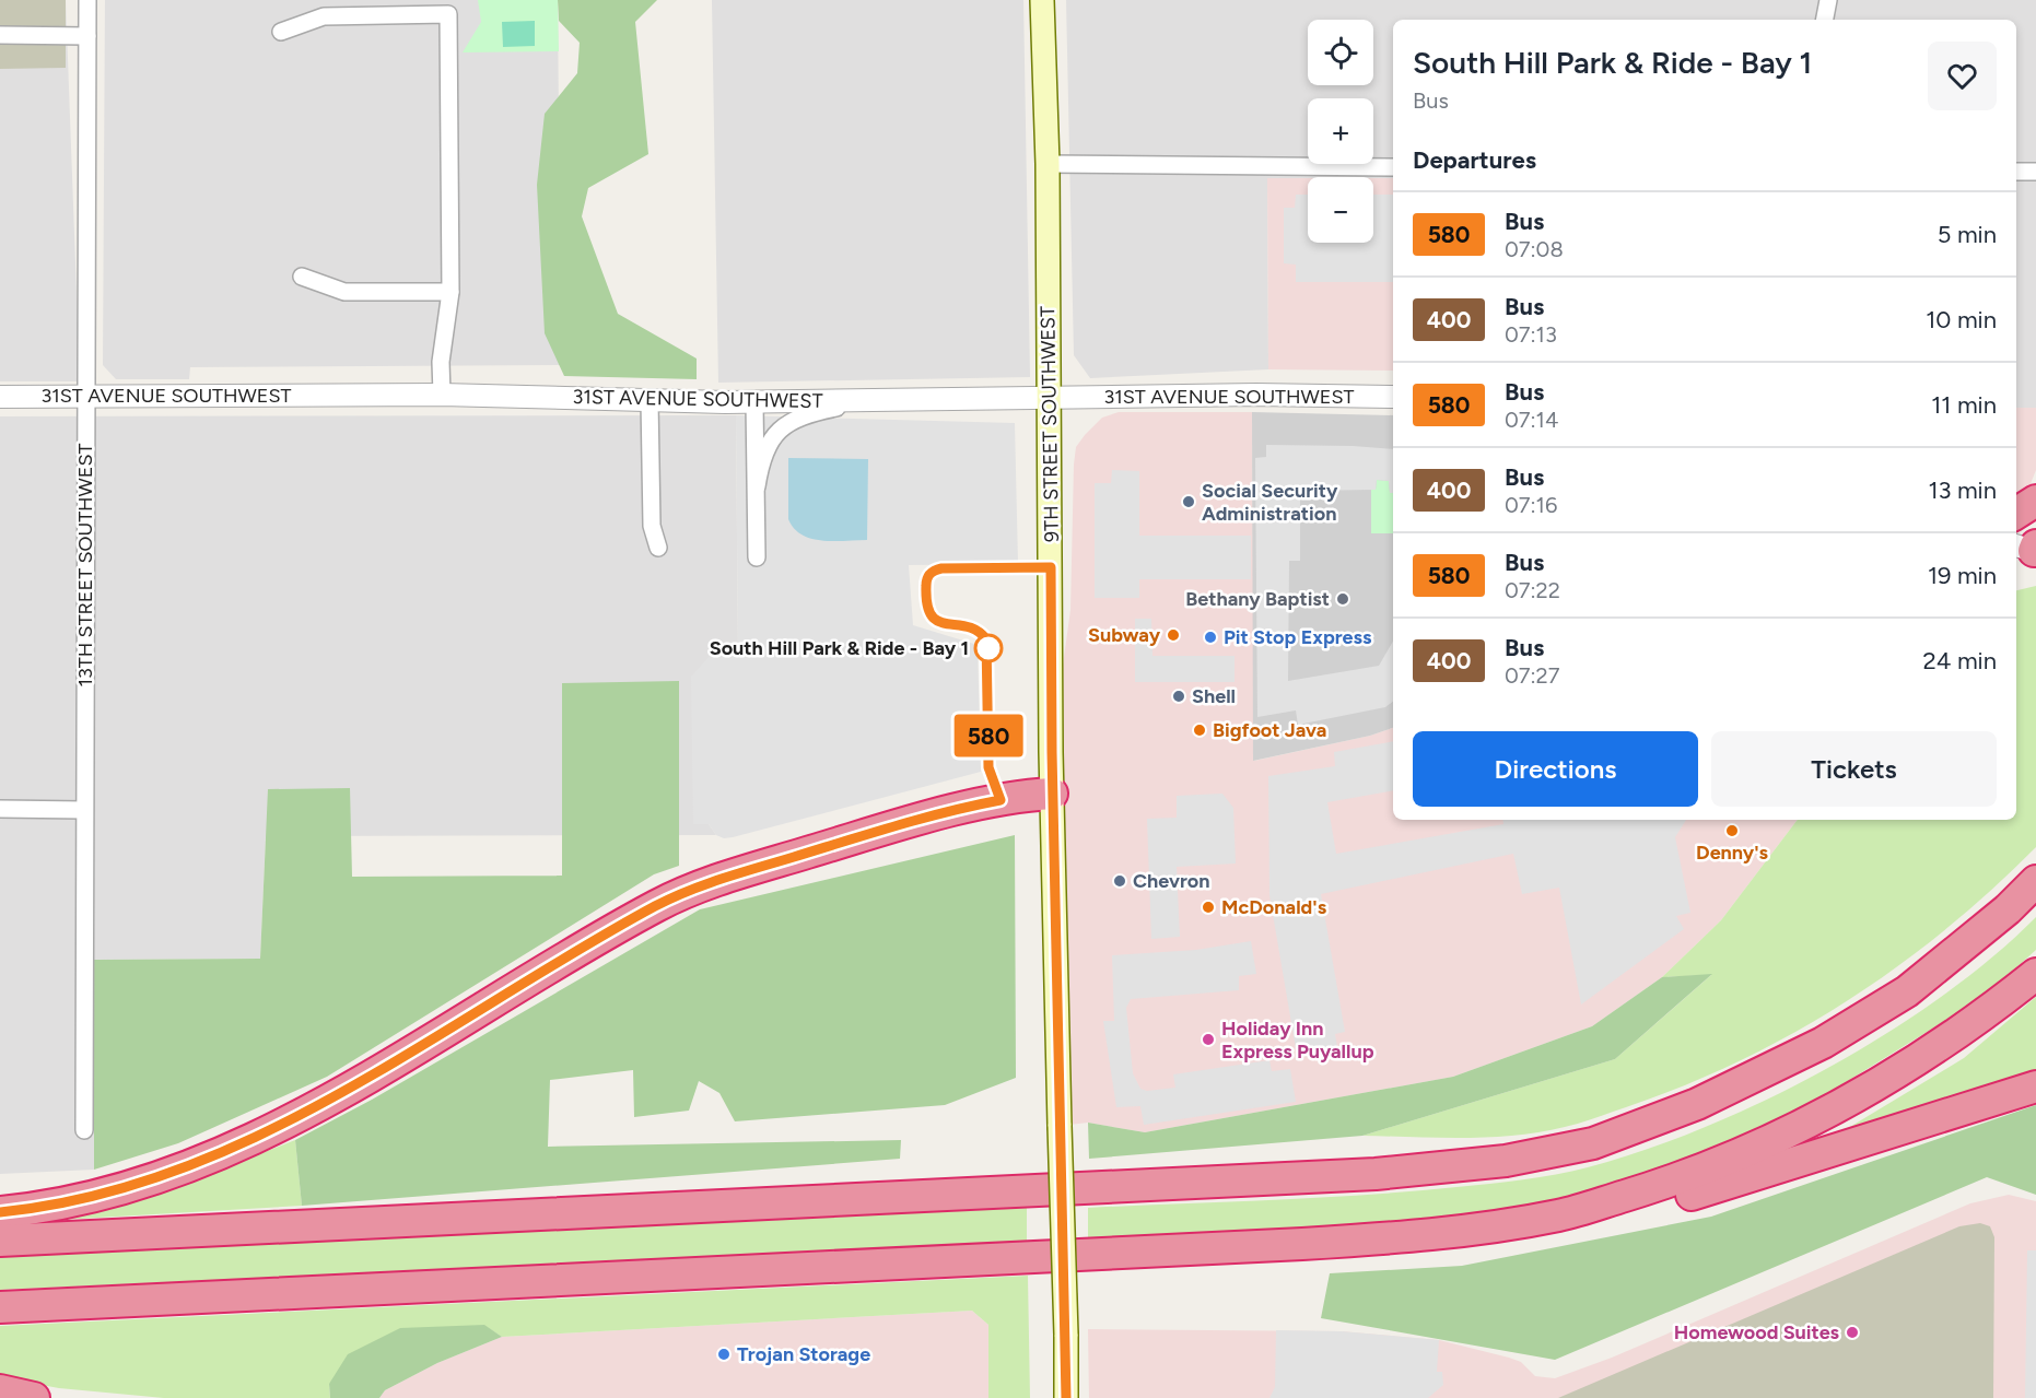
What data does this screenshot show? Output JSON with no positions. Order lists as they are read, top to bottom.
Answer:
{
  "streets": {
    "main road": ["9TH STREET SOUTHWEST"],
    "street": ["31ST AVENUE SOUTHWEST", "13TH STREET SOUTHWEST"]
  },
  "crossings": [
    ["31ST AVENUE SOUTHWEST", "9TH STREET SOUTHWEST"],
    ["31ST AVENUE SOUTHWEST", "13TH STREET SOUTHWEST"]
  ],
  "places": [
    "Social Security Administration",
    "Bethany Baptist",
    "Subway",
    "Pit Stop Express",
    "South Hill Park & Ride - Bay 1",
    "Shell",
    "Bigfoot Java",
    "Denny's",
    "Chevron",
    "McDonald's",
    "Holiday Inn Express Puyallup",
    "Homewood Suites",
    "Trojan Storage"
  ],
  "lines": ["bus line 580"],
  "page": {
    "on_map": "580",
    "map_buttons": ["+", "−"],
    "heading": [
      ["South Hill Park & Ride - Bay 1", "Bus"],
      "Departures"
    ],
    "list": [
      {
        "mark": "580",
        "name": "Bus",
        "note": "07:08",
        "value": "5 min"
      },
      {
        "mark": "400",
        "name": "Bus",
        "note": "07:13",
        "value": "10 min"
      },
      {
        "mark": "580",
        "name": "Bus",
        "note": "07:14",
        "value": "11 min"
      },
      {
        "mark": "400",
        "name": "Bus",
        "note": "07:16",
        "value": "13 min"
      },
      {
        "mark": "580",
        "name": "Bus",
        "note": "07:22",
        "value": "19 min"
      },
      {
        "mark": "400",
        "name": "Bus",
        "note": "07:27",
        "value": "24 min"
      }
    ],
    "buttons": ["Directions", "Tickets"]
  }
}
